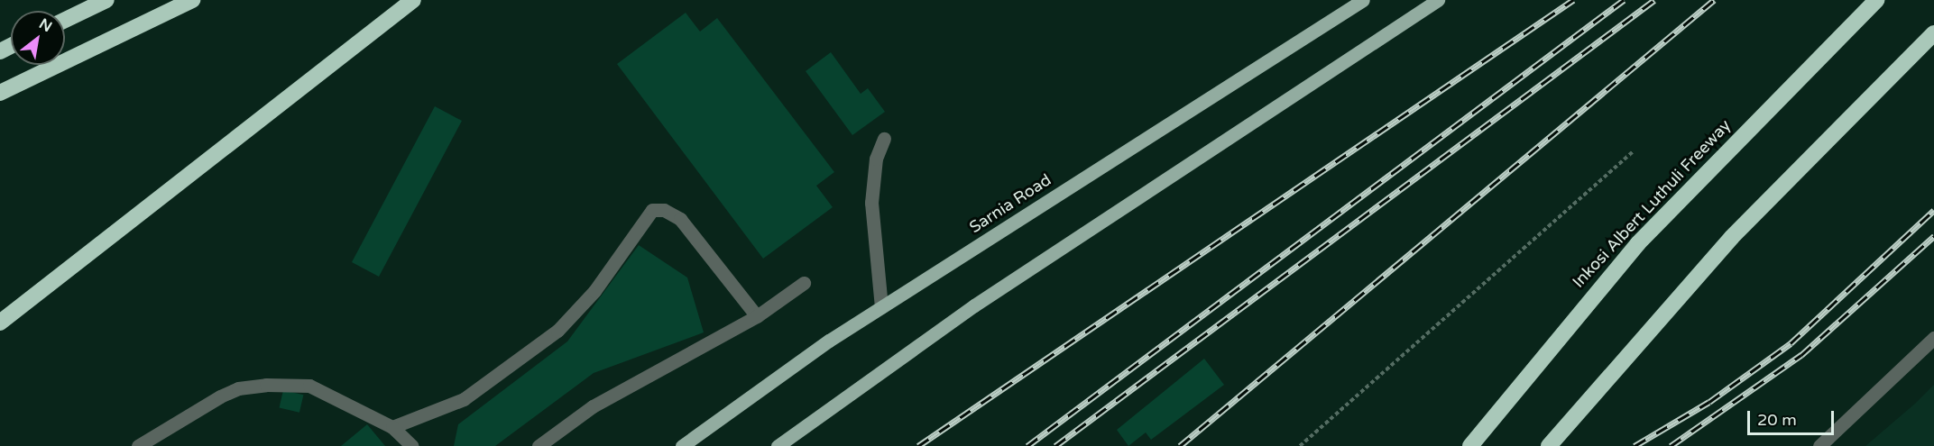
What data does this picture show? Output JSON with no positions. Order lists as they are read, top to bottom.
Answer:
{
  "streets": {
    "highway": ["Inkosi Albert Luthuli Freeway"],
    "main road": ["Sarnia Road"]
  },
  "scale_bar": "20 m",
  "north": "top right"
}
